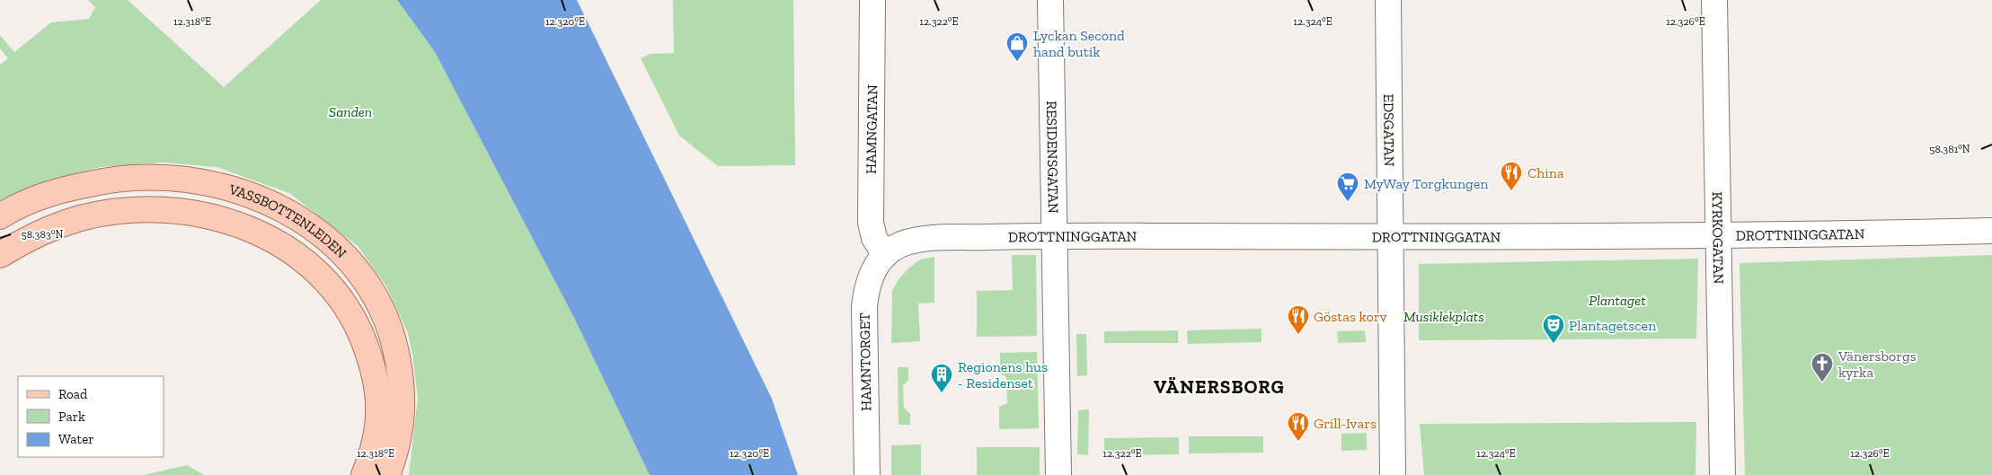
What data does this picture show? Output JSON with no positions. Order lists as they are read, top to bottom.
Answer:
{
  "streets": {
    "main road": ["VASSBOTTENLEDEN"],
    "street": [
      "HAMNGATAN",
      "EDSGATAN",
      "RESIDENSGATAN",
      "DROTTNINGGATAN",
      "KYRKOGATAN",
      "HAMNTORGET"
    ]
  },
  "crossings": [
    ["HAMNGATAN", "DROTTNINGGATAN"],
    ["HAMNGATAN", "HAMNTORGET"],
    ["EDSGATAN", "DROTTNINGGATAN"],
    ["RESIDENSGATAN", "DROTTNINGGATAN"],
    ["DROTTNINGGATAN", "KYRKOGATAN"],
    ["DROTTNINGGATAN", "HAMNTORGET"]
  ],
  "districts": ["VÄNERSBORG"],
  "parks": ["Sanden", "Plantaget", "Musiklekplats"],
  "places": {
    "shop": ["Lyckan Second hand butik"],
    "restaurant": ["China", "Göstas korv", "Grill-Ivars"],
    "supermarket": ["MyWay Torgkungen"],
    "theatre": ["Plantagetscen"],
    "church": ["Vänersborgs kyrka"],
    "building": ["Regionens hus - Residenset"]
  },
  "legend": ["Road", "Park", "Water"],
  "coordinates": [
    "12.318°E",
    "12.324°E",
    "12.326°E",
    "12.320°E",
    "12.322°E",
    "58.381°N",
    "58.383°N"
  ]
}
